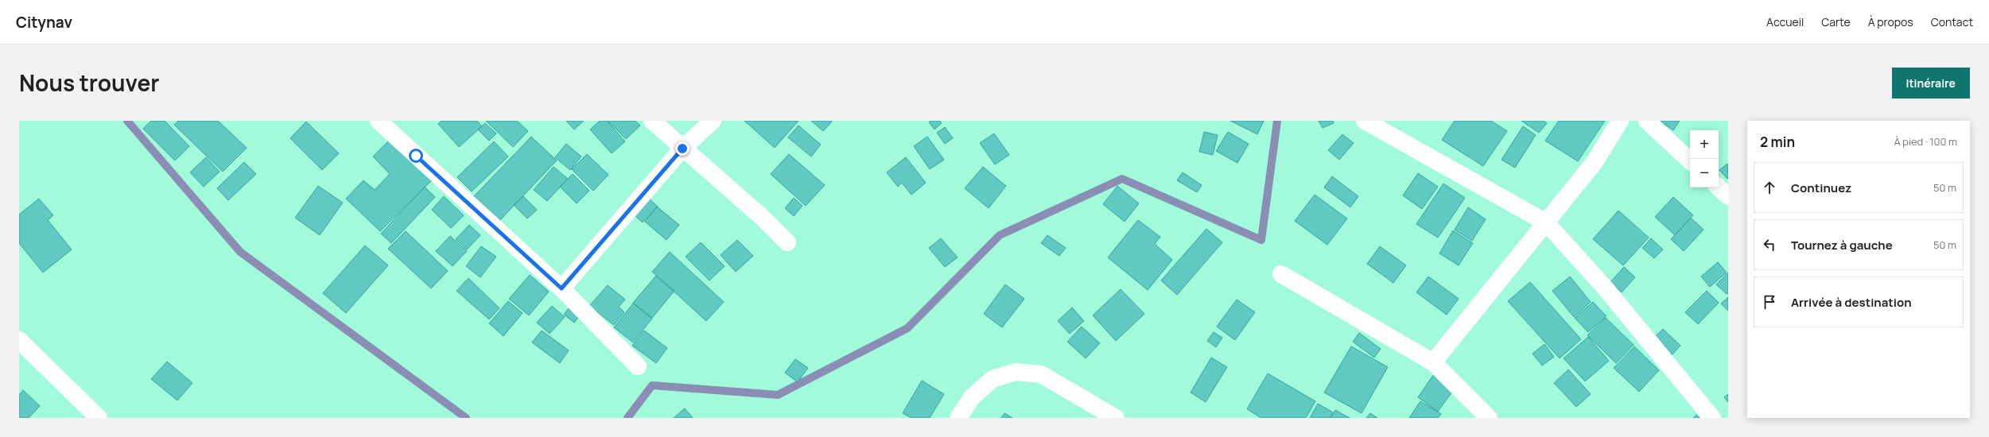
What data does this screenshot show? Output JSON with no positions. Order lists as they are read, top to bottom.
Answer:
{
  "page": {
    "header": "Citynav",
    "nav": [
      "Accueil",
      "Carte",
      "À propos",
      "Contact"
    ],
    "title": "Nous trouver",
    "buttons": "Itinéraire",
    "heading": ["2 min", "À pied · 100 m"],
    "map_buttons": ["+", "−"],
    "list": [
      ["Continuez", "50 m"],
      ["Tournez à gauche", "50 m"],
      "Arrivée à destination"
    ]
  }
}
